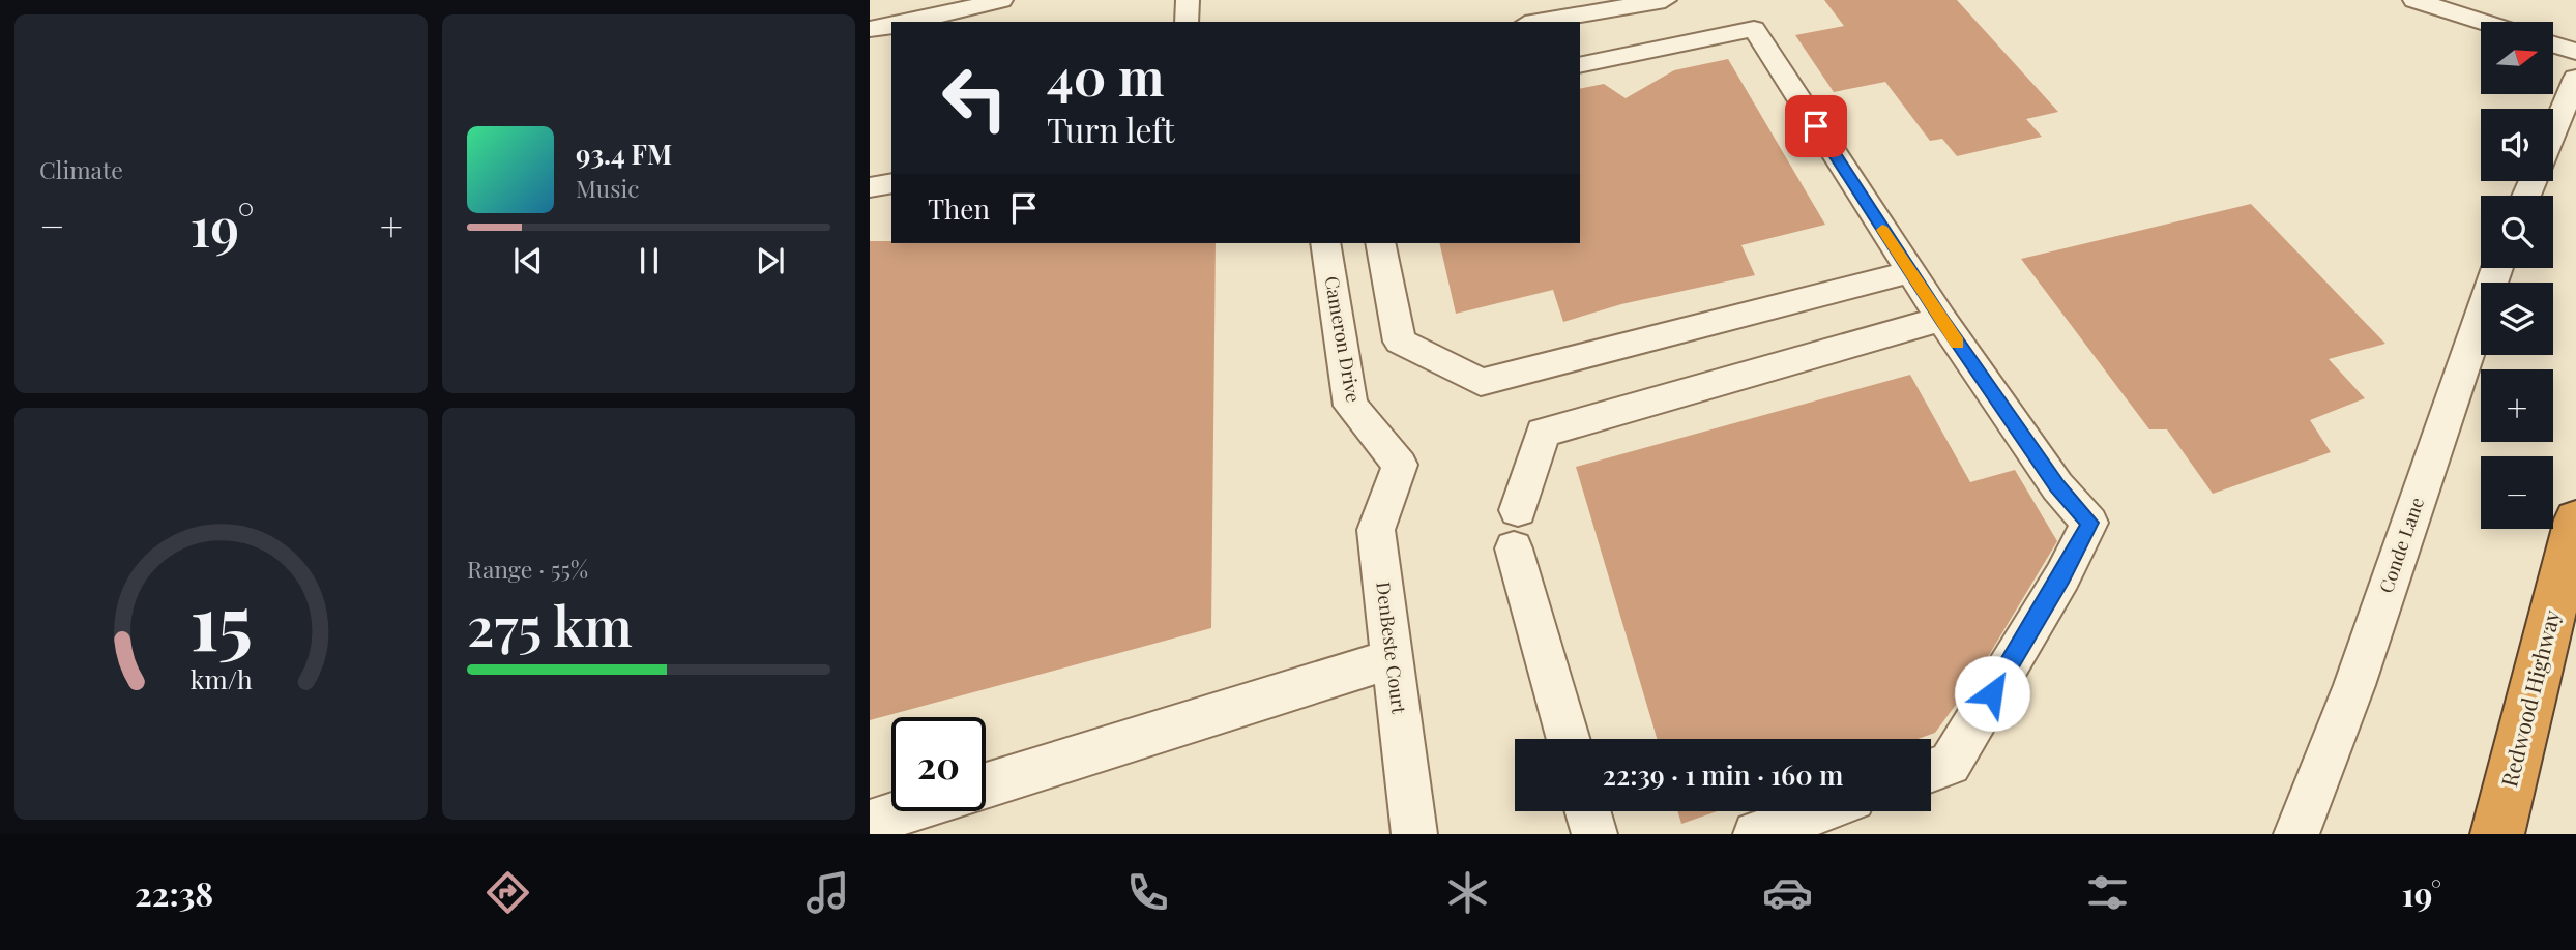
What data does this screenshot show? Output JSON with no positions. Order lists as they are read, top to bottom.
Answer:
{
  "streets": {
    "highway": ["Redwood Highway"],
    "street": ["Cameron Drive", "Conde Lane", "DenBeste Court"]
  },
  "crossings": [
    ["Cameron Drive", "DenBeste Court"]
  ],
  "north": "right",
  "page": {
    "tile": [
      "Climate",
      ["Range · 55%", "275 km"]
    ],
    "map_buttons": ["+", "−"],
    "turn": ["40 m", "Turn left"],
    "song": ["93.4 FM", "Music"],
    "then": "Then",
    "heat": ["−", "19°", "+"],
    "limit": "20",
    "trip": "22:39 · 1 min · 160 m",
    "tabs": ["22:38", "19°"],
    "gauge": ["15", "km/h"]
  }
}
